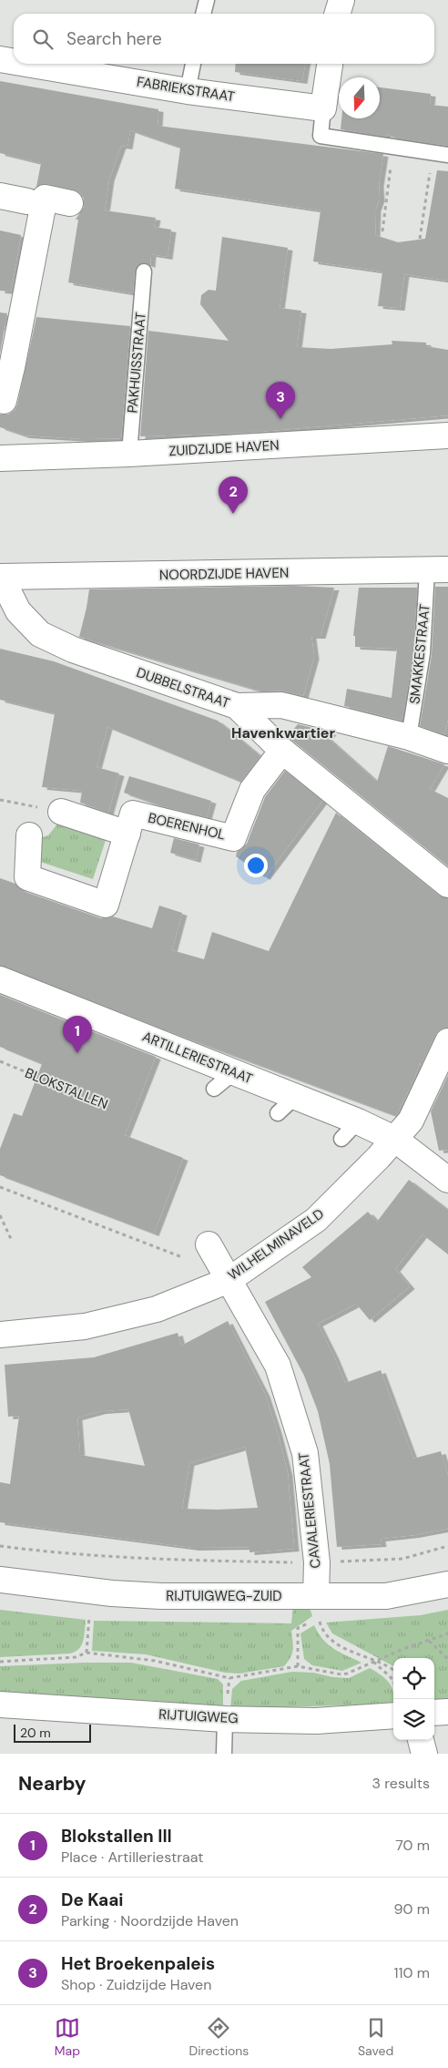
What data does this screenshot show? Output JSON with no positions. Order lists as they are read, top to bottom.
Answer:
{
  "streets": {
    "street": [
      "FABRIEKSTRAAT",
      "ZUIDZIJDE HAVEN",
      "NOORDZIJDE HAVEN",
      "DUBBELSTRAAT",
      "BOERENHOL",
      "ARTILLERIESTRAAT",
      "WILHELMINAVELD",
      "CAVALERIESTRAAT",
      "RIJTUIGWEG-ZUID",
      "RIJTUIGWEG"
    ],
    "lane": ["PAKHUISSTRAAT", "SMAKKESTRAAT"],
    "path": ["BLOKSTALLEN"]
  },
  "crossings": [
    ["PAKHUISSTRAAT", "ZUIDZIJDE HAVEN"],
    ["NOORDZIJDE HAVEN", "SMAKKESTRAAT"],
    ["NOORDZIJDE HAVEN", "DUBBELSTRAAT"],
    ["DUBBELSTRAAT", "BOERENHOL"],
    ["ARTILLERIESTRAAT", "WILHELMINAVELD"],
    ["WILHELMINAVELD", "CAVALERIESTRAAT"],
    ["CAVALERIESTRAAT", "RIJTUIGWEG-ZUID"]
  ],
  "districts": ["Havenkwartier"],
  "scale_bar": "20 m",
  "north": "bottom",
  "page": {
    "search": "Search here",
    "pins": ["3", "2", "1"],
    "scale": "20 m",
    "heading": ["Nearby", "3 results"],
    "list": [
      {
        "mark": "1",
        "name": "Blokstallen III",
        "note": "Place · Artilleriestraat",
        "value": "70 m"
      },
      {
        "mark": "2",
        "name": "De Kaai",
        "note": "Parking · Noordzijde Haven",
        "value": "90 m"
      },
      {
        "mark": "3",
        "name": "Het Broekenpaleis",
        "note": "Shop · Zuidzijde Haven",
        "value": "110 m"
      }
    ],
    "nav": ["Map", "Directions", "Saved"]
  }
}
